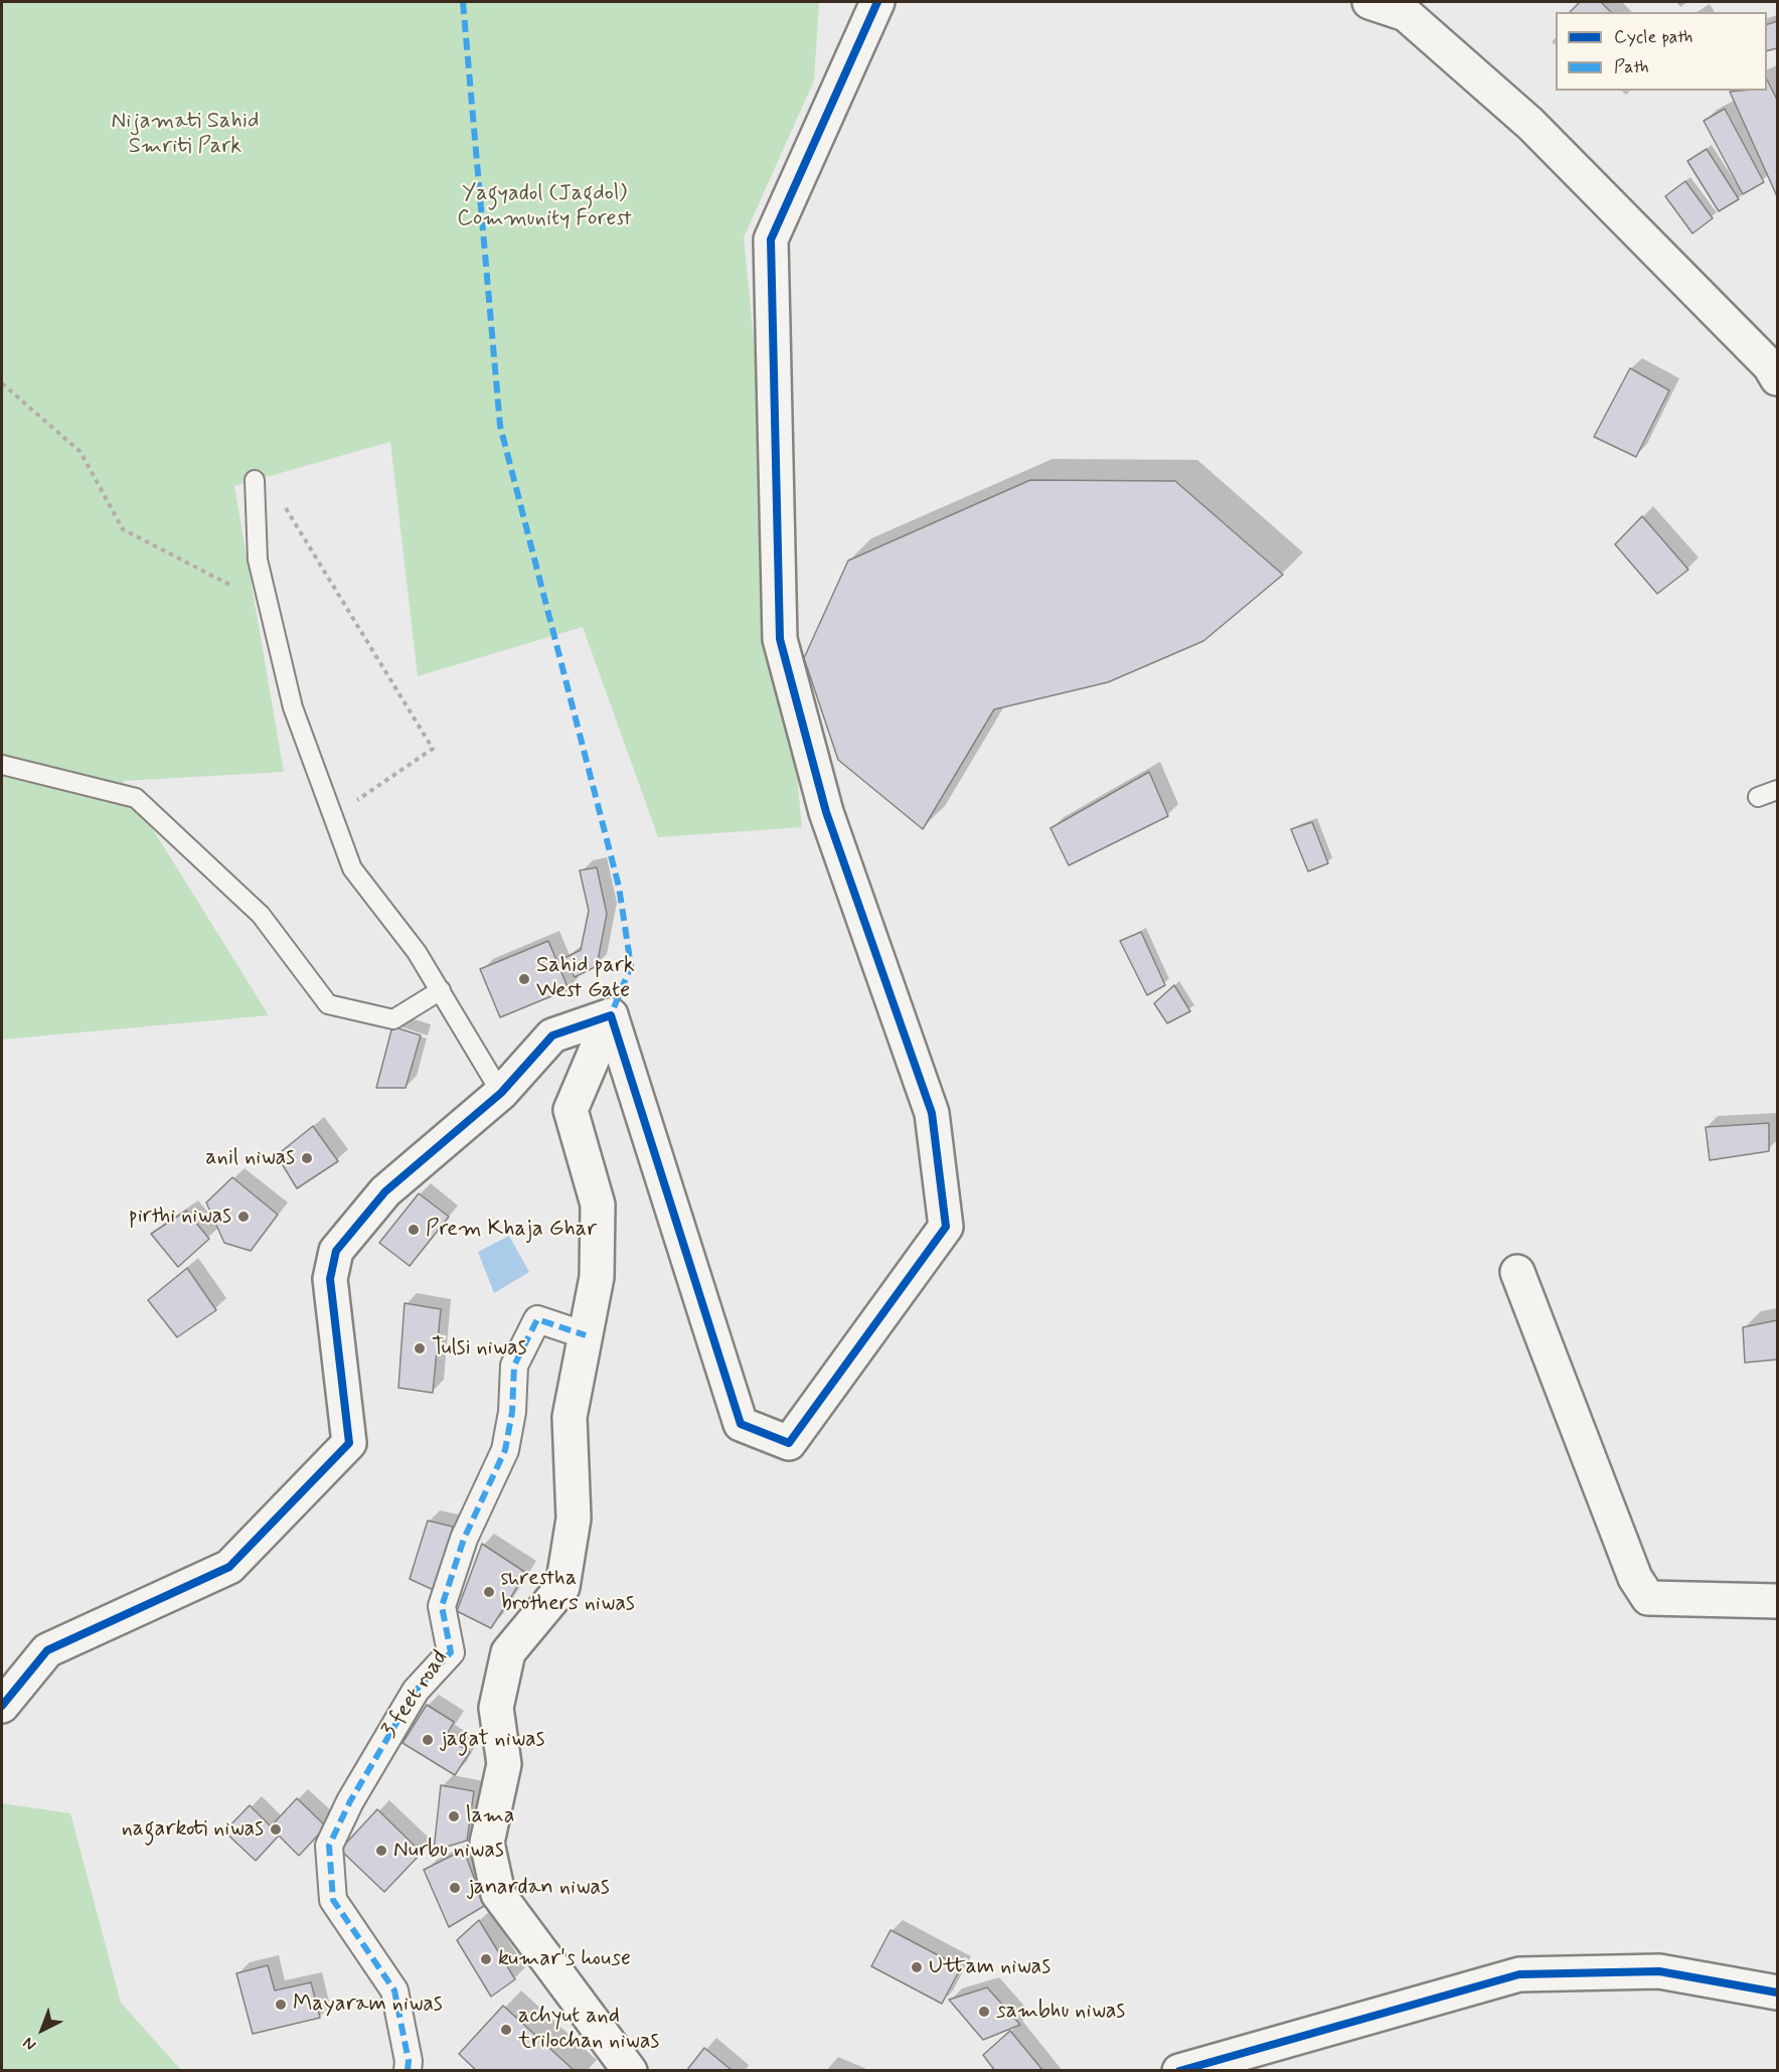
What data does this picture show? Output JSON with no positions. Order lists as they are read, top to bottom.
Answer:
{
  "streets": {
    "street": ["3 feet road"]
  },
  "parks": ["Nijamati Sahid Smriti Park", "Yagyadol (Jagdol) Community Forest"],
  "places": [
    "Sahid park West Gate",
    "anil niwas",
    "pirthi niwas",
    "Prem Khaja Ghar",
    "Tulsi niwas",
    "shrestha brothers niwas",
    "jagat niwas",
    "lama",
    "nagarkoti niwas",
    "Nurbu niwas",
    "janardan niwas",
    "kumar's house",
    "Uttam niwas",
    "Mayaram niwas",
    "sambhu niwas",
    "achyut and trilochan niwas"
  ],
  "legend": ["Cycle path", "Path"],
  "north": "bottom left"
}
